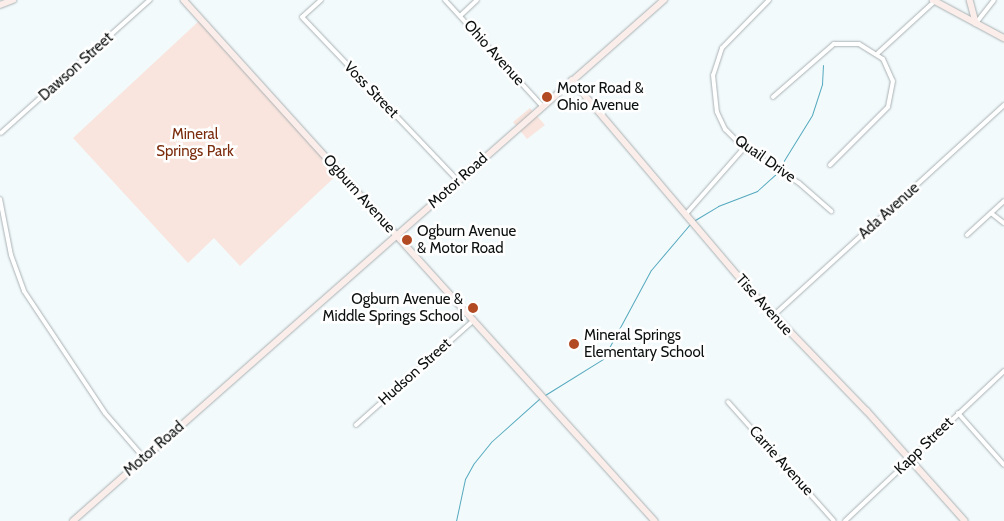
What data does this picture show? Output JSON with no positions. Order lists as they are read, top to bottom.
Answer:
{
  "streets": {
    "street": [
      "Ohio Avenue",
      "Dawson Street",
      "Voss Street",
      "Quail Drive",
      "Motor Road",
      "Ogburn Avenue",
      "Ada Avenue",
      "Tise Avenue",
      "Hudson Street",
      "Kapp Street",
      "Carrie Avenue"
    ]
  },
  "crossings": [
    ["Ohio Avenue", "Motor Road"],
    ["Voss Street", "Motor Road"],
    ["Motor Road", "Ogburn Avenue"],
    ["Motor Road", "Tise Avenue"],
    ["Ogburn Avenue", "Hudson Street"],
    ["Ada Avenue", "Tise Avenue"],
    ["Tise Avenue", "Kapp Street"]
  ],
  "parks": ["Mineral Springs Park"],
  "places": [
    "Motor Road & Ohio Avenue",
    "Ogburn Avenue & Motor Road",
    "Ogburn Avenue & Middle Springs School",
    "Mineral Springs Elementary School"
  ]
}
